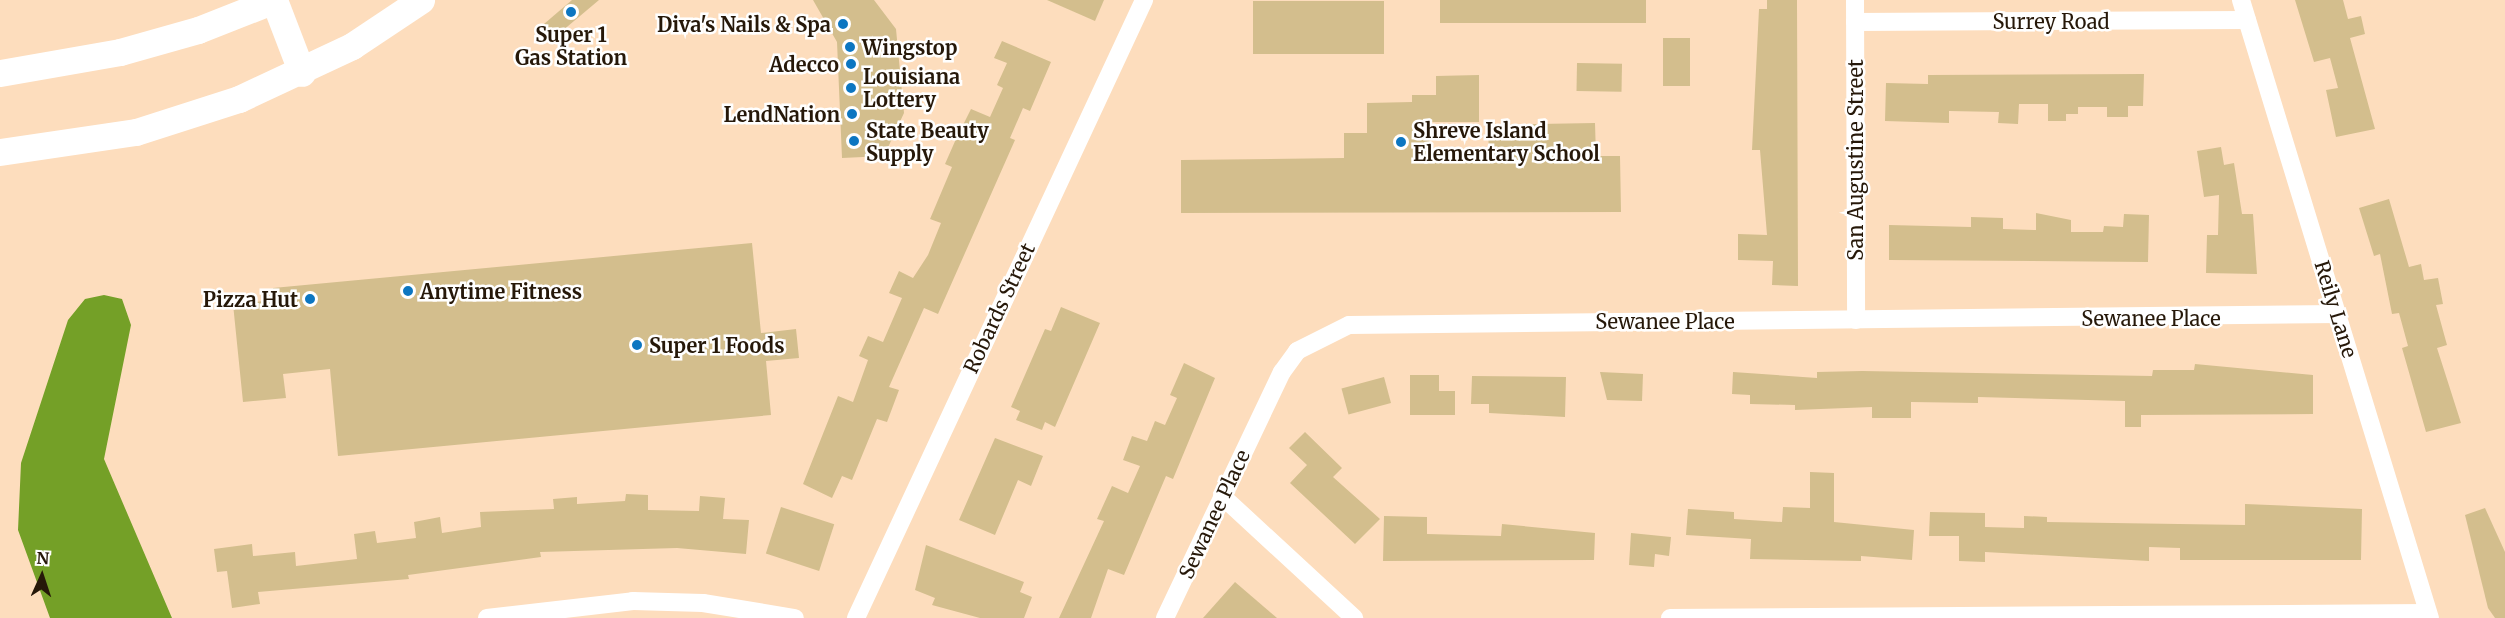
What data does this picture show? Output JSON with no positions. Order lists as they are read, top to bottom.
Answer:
{
  "streets": {
    "street": [
      "Surrey Road",
      "San Augustine Street",
      "Robards Street",
      "Reily Lane",
      "Sewanee Place"
    ]
  },
  "crossings": [
    ["Surrey Road", "San Augustine Street"],
    ["Surrey Road", "Reily Lane"],
    ["San Augustine Street", "Sewanee Place"],
    ["Reily Lane", "Sewanee Place"]
  ],
  "places": [
    "Super 1 Gas Station",
    "Diva's Nails & Spa",
    "Wingstop",
    "Adecco",
    "Louisiana Lottery",
    "LendNation",
    "State Beauty Supply",
    "Shreve Island Elementary School",
    "Anytime Fitness",
    "Pizza Hut",
    "Super 1 Foods"
  ],
  "north": "top"
}
